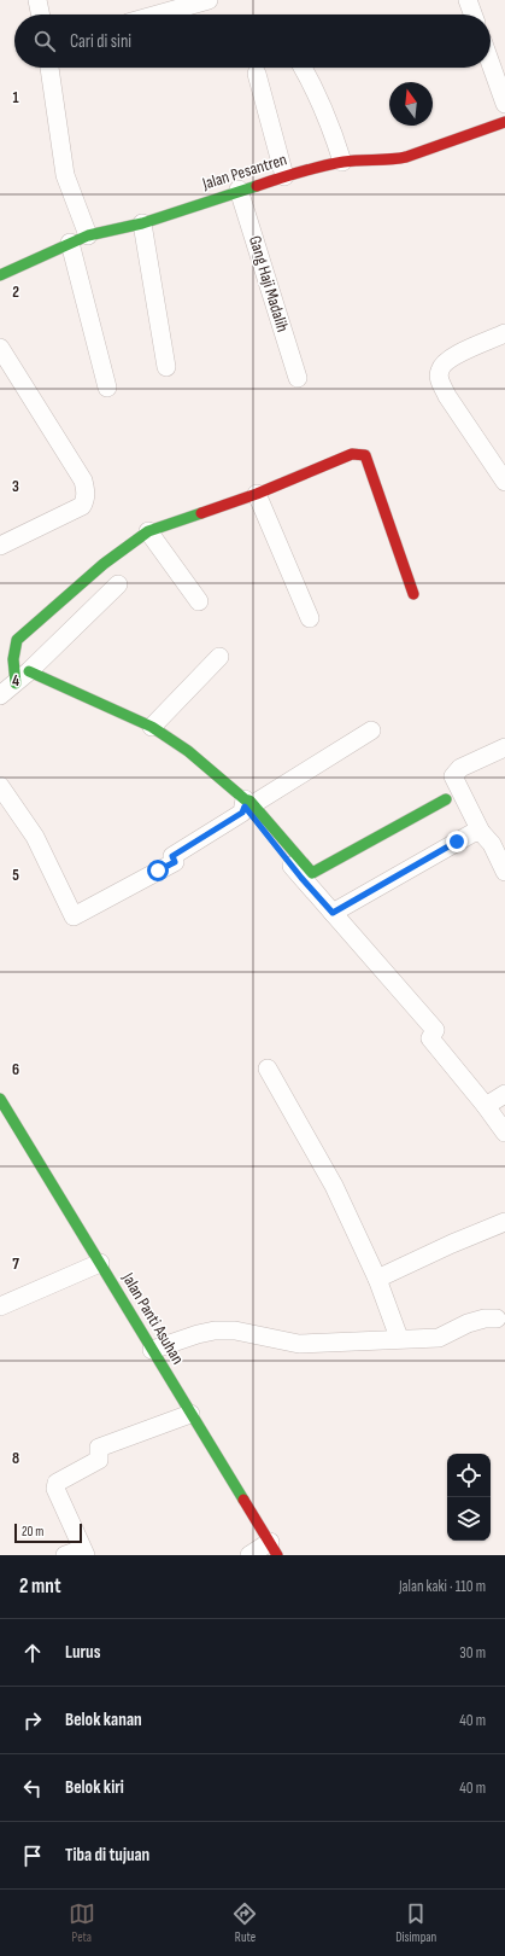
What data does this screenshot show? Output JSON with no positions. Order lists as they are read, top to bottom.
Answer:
{
  "streets": {
    "street": ["Jalan Pesantren", "Gang Haji Madalih", "Jalan Panti Asuhan"]
  },
  "crossings": [
    ["Jalan Pesantren", "Gang Haji Madalih"]
  ],
  "scale_bar": "20 m",
  "north": "top",
  "page": {
    "search": "Cari di sini",
    "scale": "20 m",
    "heading": ["2 mnt", "Jalan kaki · 110 m"],
    "list": [
      ["Lurus", "30 m"],
      ["Belok kanan", "40 m"],
      ["Belok kiri", "40 m"],
      "Tiba di tujuan"
    ],
    "nav": ["Peta", "Rute", "Disimpan"]
  },
  "grid": {
    "rows": [
      "1",
      "2",
      "3",
      "4",
      "5",
      "6",
      "7",
      "8"
    ]
  }
}
